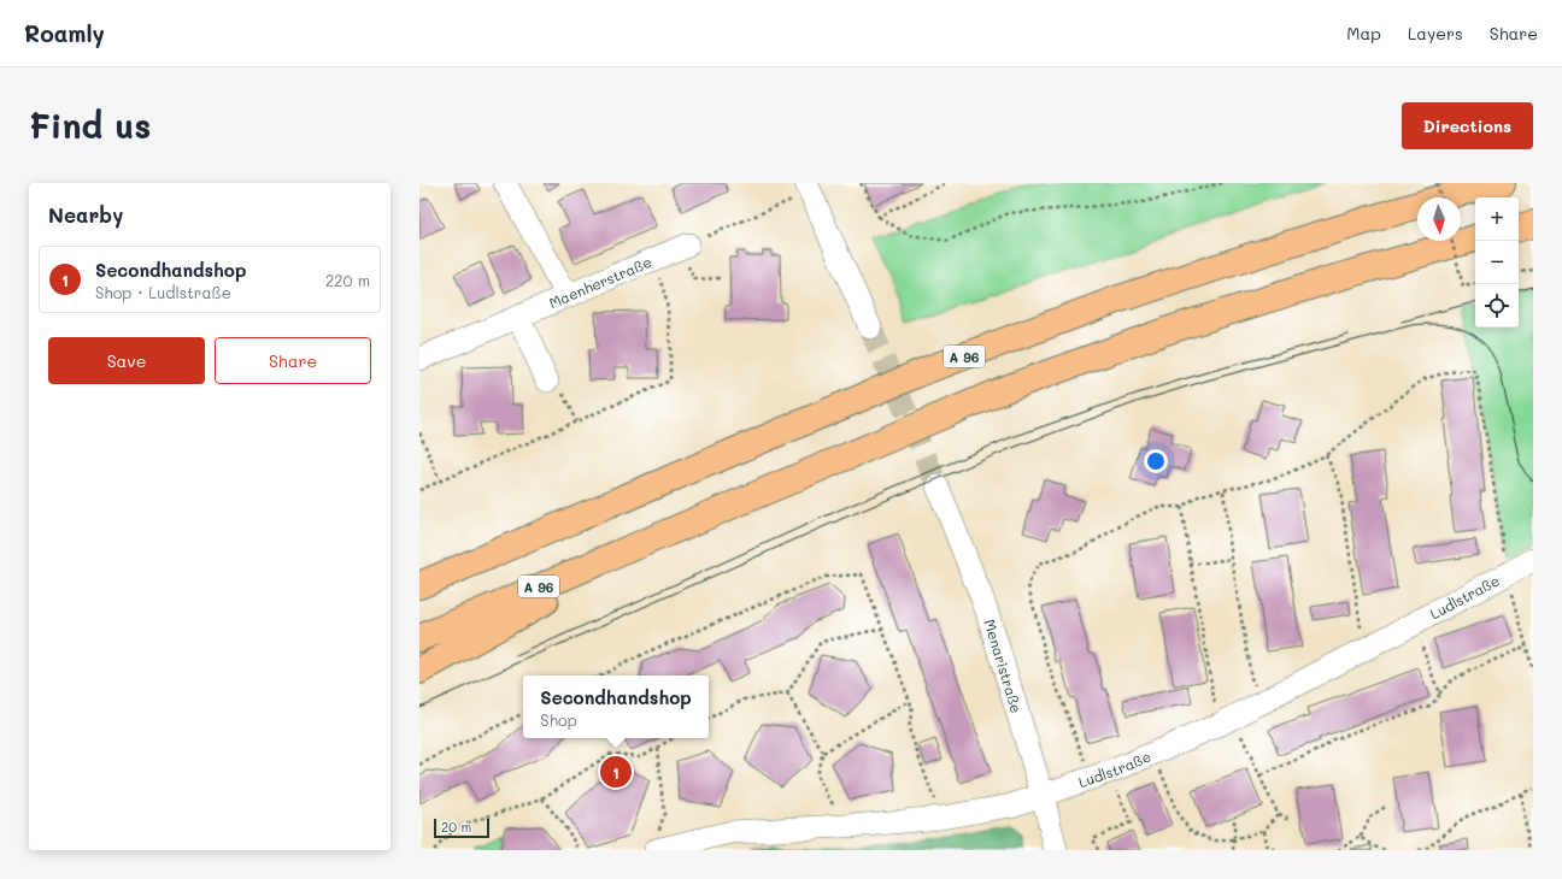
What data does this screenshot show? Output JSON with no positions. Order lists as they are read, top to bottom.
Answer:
{
  "streets": {
    "highway": ["A 96"],
    "street": ["Maenherstraße", "Ludlstraße", "Menaristraße"]
  },
  "crossings": [
    ["Ludlstraße", "Menaristraße"]
  ],
  "scale_bar": "20 m",
  "north": "bottom",
  "page": {
    "header": "Roamly",
    "nav": ["Map", "Layers", "Share"],
    "buttons": [
      "Directions",
      ["Save", "Share"]
    ],
    "title": "Find us",
    "heading": "Nearby",
    "map_buttons": ["+", "−"],
    "list": [
      {
        "mark": "1",
        "name": "Secondhandshop",
        "note": "Shop · Ludlstraße",
        "value": "220 m"
      }
    ],
    "popup": ["Secondhandshop", "Shop"],
    "pins": "1",
    "scale": "20 m"
  }
}
